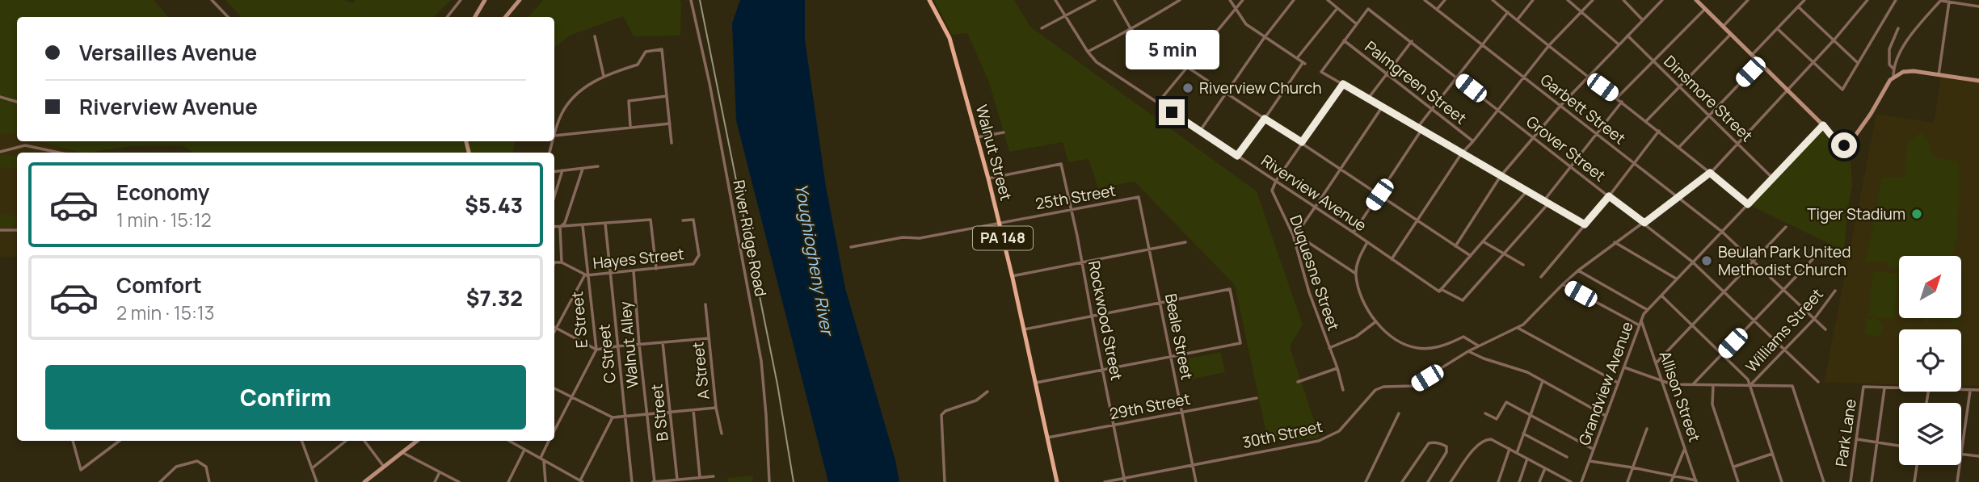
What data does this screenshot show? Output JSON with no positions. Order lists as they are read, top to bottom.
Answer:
{
  "streets": {
    "main road": ["Walnut Street", "PA 148"],
    "street": [
      "Palmgreen Street",
      "Dinsmore Street",
      "Garbett Street",
      "Grover Street",
      "Riverview Avenue",
      "25th Street",
      "River Ridge Road",
      "Hayes Street",
      "Duquesne Street",
      "E Street",
      "Rockwood Street",
      "Williams Street",
      "Beale Street",
      "Walnut Alley",
      "C Street",
      "A Street",
      "Grandview Avenue",
      "Allison Street",
      "29th Street",
      "B Street",
      "Park Lane",
      "30th Street"
    ]
  },
  "crossings": [
    ["Dinsmore Street", "Grandview Avenue"],
    ["Dinsmore Street", "30th Street"],
    ["Garbett Street", "Williams Street"],
    ["Garbett Street", "Grandview Avenue"],
    ["Garbett Street", "30th Street"],
    ["Grover Street", "Williams Street"],
    ["Grover Street", "Grandview Avenue"],
    ["Grover Street", "30th Street"],
    ["Walnut Street", "25th Street"],
    ["Walnut Street", "Rockwood Street"],
    ["Walnut Street", "29th Street"],
    ["Riverview Avenue", "Duquesne Street"],
    ["25th Street", "Rockwood Street"],
    ["25th Street", "Beale Street"],
    ["Hayes Street", "E Street"],
    ["Hayes Street", "Walnut Alley"],
    ["Hayes Street", "C Street"],
    ["Rockwood Street", "29th Street"],
    ["Rockwood Street", "30th Street"],
    ["Beale Street", "29th Street"],
    ["Beale Street", "30th Street"],
    ["Grandview Avenue", "Allison Street"]
  ],
  "water": ["Youghiogheny River"],
  "places": ["Riverview Church", "Tiger Stadium", "Beulah Park United Methodist Church"],
  "north": "top right",
  "page": {
    "banner": ["Versailles Avenue", "Riverview Avenue"],
    "bubble": "5 min",
    "list": [
      {
        "name": "Economy",
        "note": "1 min · 15:12",
        "value": "$5.43"
      },
      {
        "name": "Comfort",
        "note": "2 min · 15:13",
        "value": "$7.32"
      }
    ],
    "buttons": "Confirm"
  }
}
